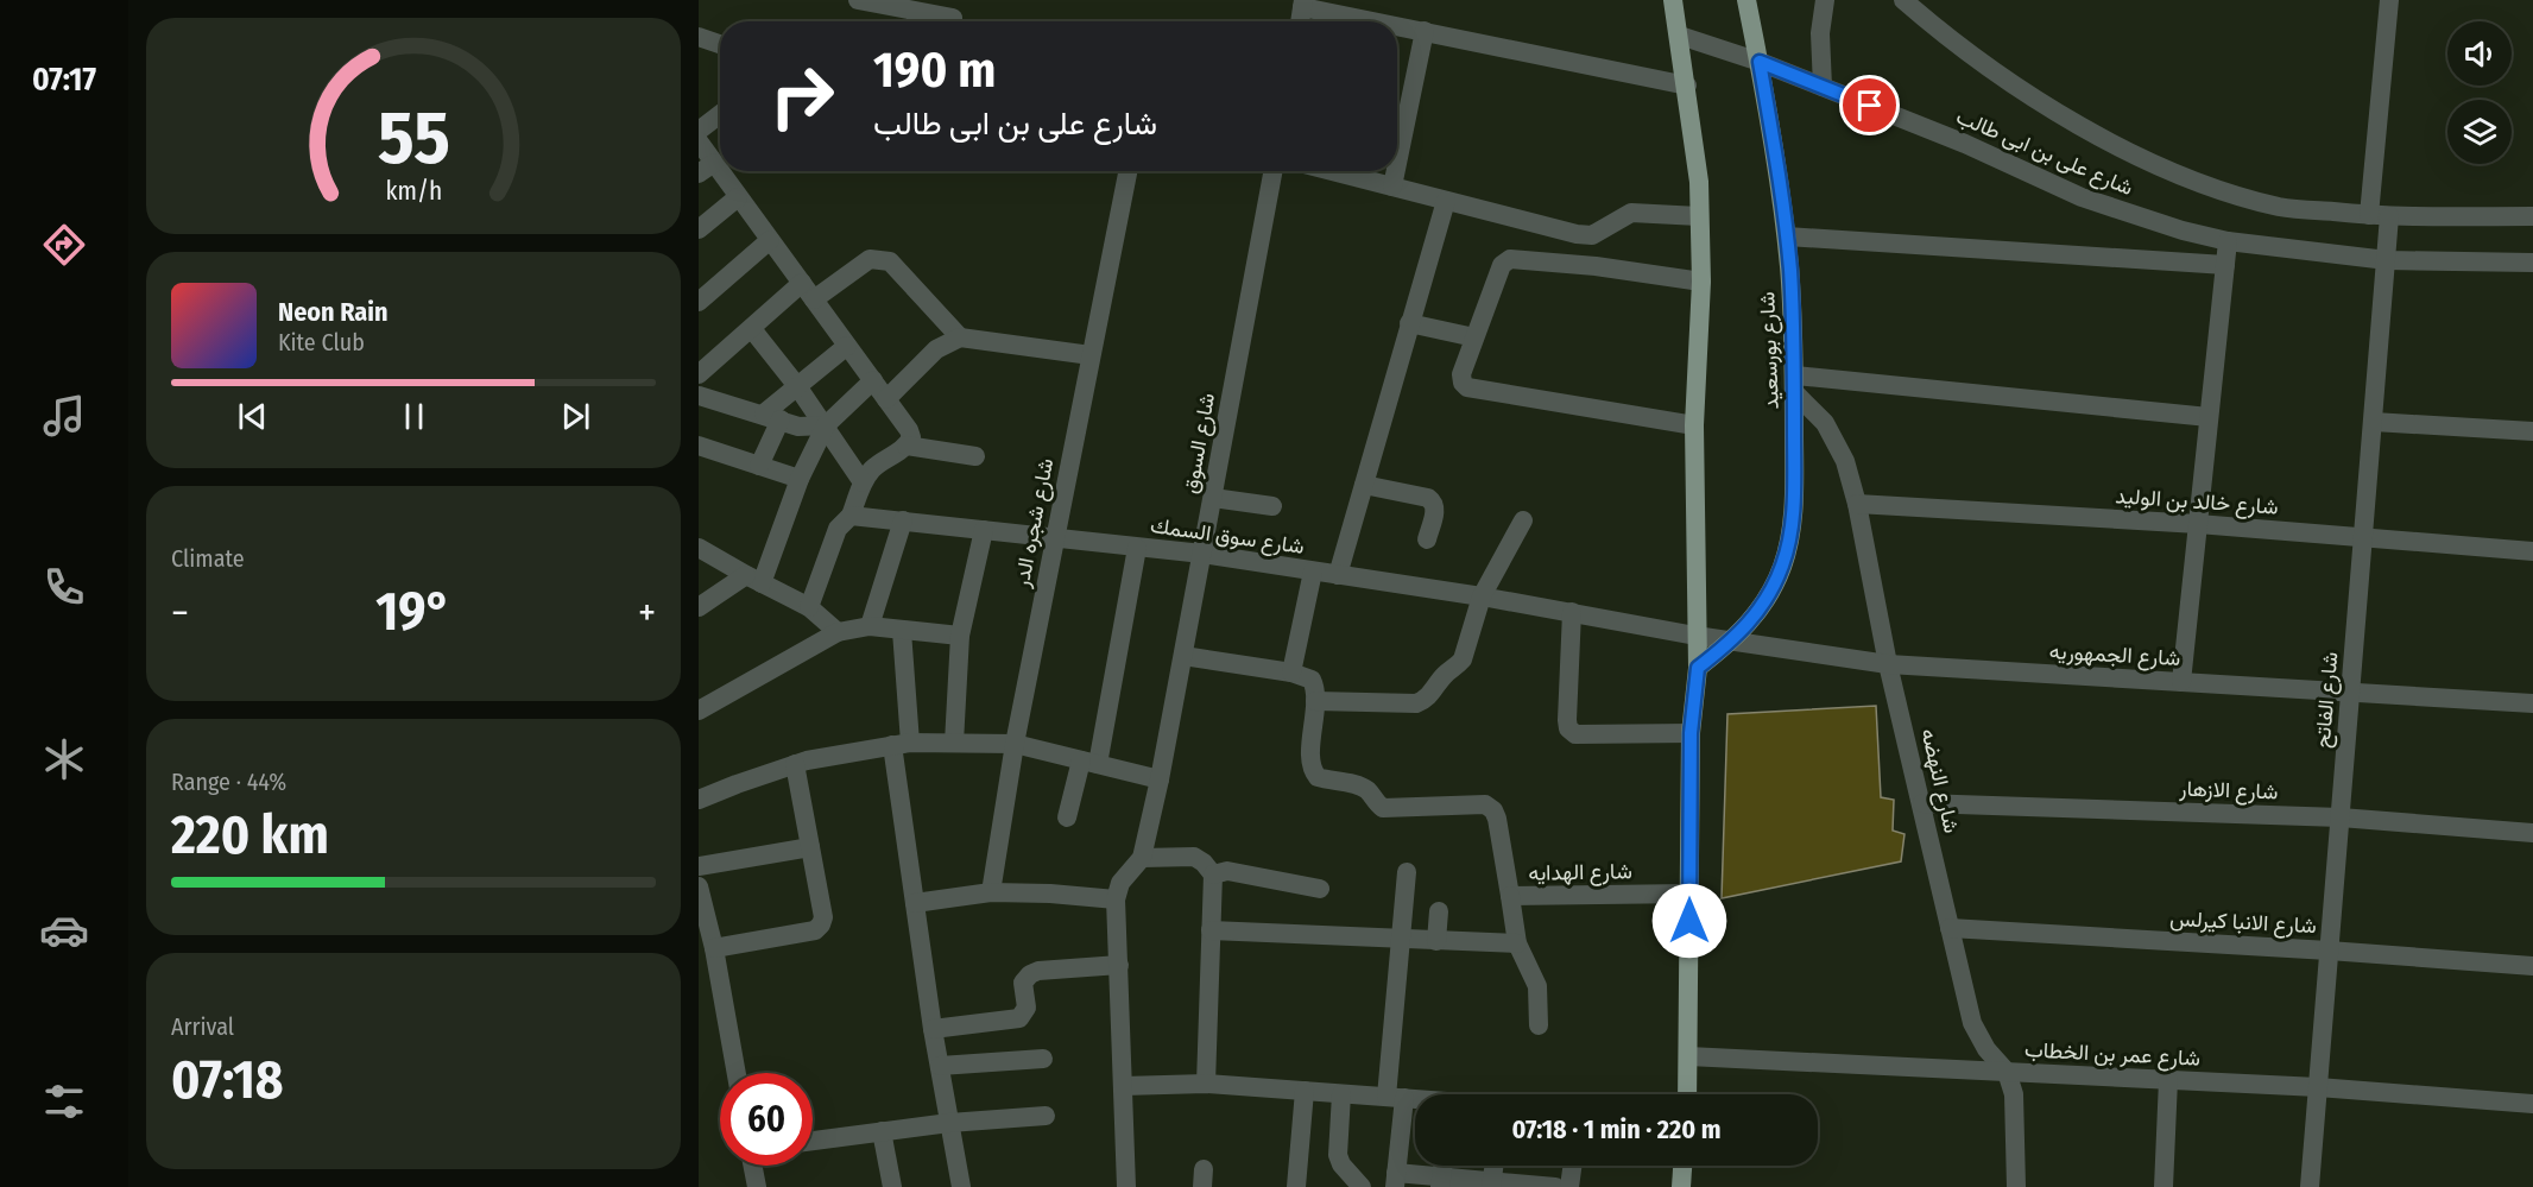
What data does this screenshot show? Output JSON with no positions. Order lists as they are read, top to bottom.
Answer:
{
  "streets": {
    "main road": ["شارع بورسعيد"],
    "street": [
      "شارع على بن ابى طالب",
      "شارع السوق",
      "شارع خالد بن الوليد",
      "شارع شجره الدر",
      "شارع سوق السمك",
      "شارع الجمهوريه",
      "شارع الفاتح",
      "شارع النهضه",
      "شارع الازهار",
      "شارع الهدايه",
      "شارع الانبا كيرلس",
      "شارع عمر بن الخطاب"
    ]
  },
  "crossings": [
    ["شارع على بن ابى طالب", "شارع بورسعيد"],
    ["شارع على بن ابى طالب", "شارع الفاتح"],
    ["شارع بورسعيد", "شارع الجمهوريه"],
    ["شارع بورسعيد", "شارع النهضه"],
    ["شارع السوق", "شارع سوق السمك"],
    ["شارع خالد بن الوليد", "شارع الفاتح"],
    ["شارع خالد بن الوليد", "شارع النهضه"],
    ["شارع شجره الدر", "شارع سوق السمك"],
    ["شارع سوق السمك", "شارع الجمهوريه"],
    ["شارع الجمهوريه", "شارع الفاتح"],
    ["شارع الجمهوريه", "شارع النهضه"],
    ["شارع الفاتح", "شارع الازهار"],
    ["شارع الفاتح", "شارع الانبا كيرلس"],
    ["شارع الفاتح", "شارع عمر بن الخطاب"],
    ["شارع النهضه", "شارع الازهار"],
    ["شارع النهضه", "شارع الانبا كيرلس"],
    ["شارع النهضه", "شارع عمر بن الخطاب"]
  ],
  "page": {
    "tabs": "07:17",
    "turn": ["190 m", "شارع على بن ابى طالب"],
    "song": ["Neon Rain", "Kite Club"],
    "tile": [
      "Climate",
      ["Range · 44%", "220 km"],
      ["Arrival", "07:18"]
    ],
    "heat": ["−", "19°", "+"],
    "limit": "60",
    "trip": "07:18 · 1 min · 220 m",
    "gauge": ["55", "km/h"]
  }
}
